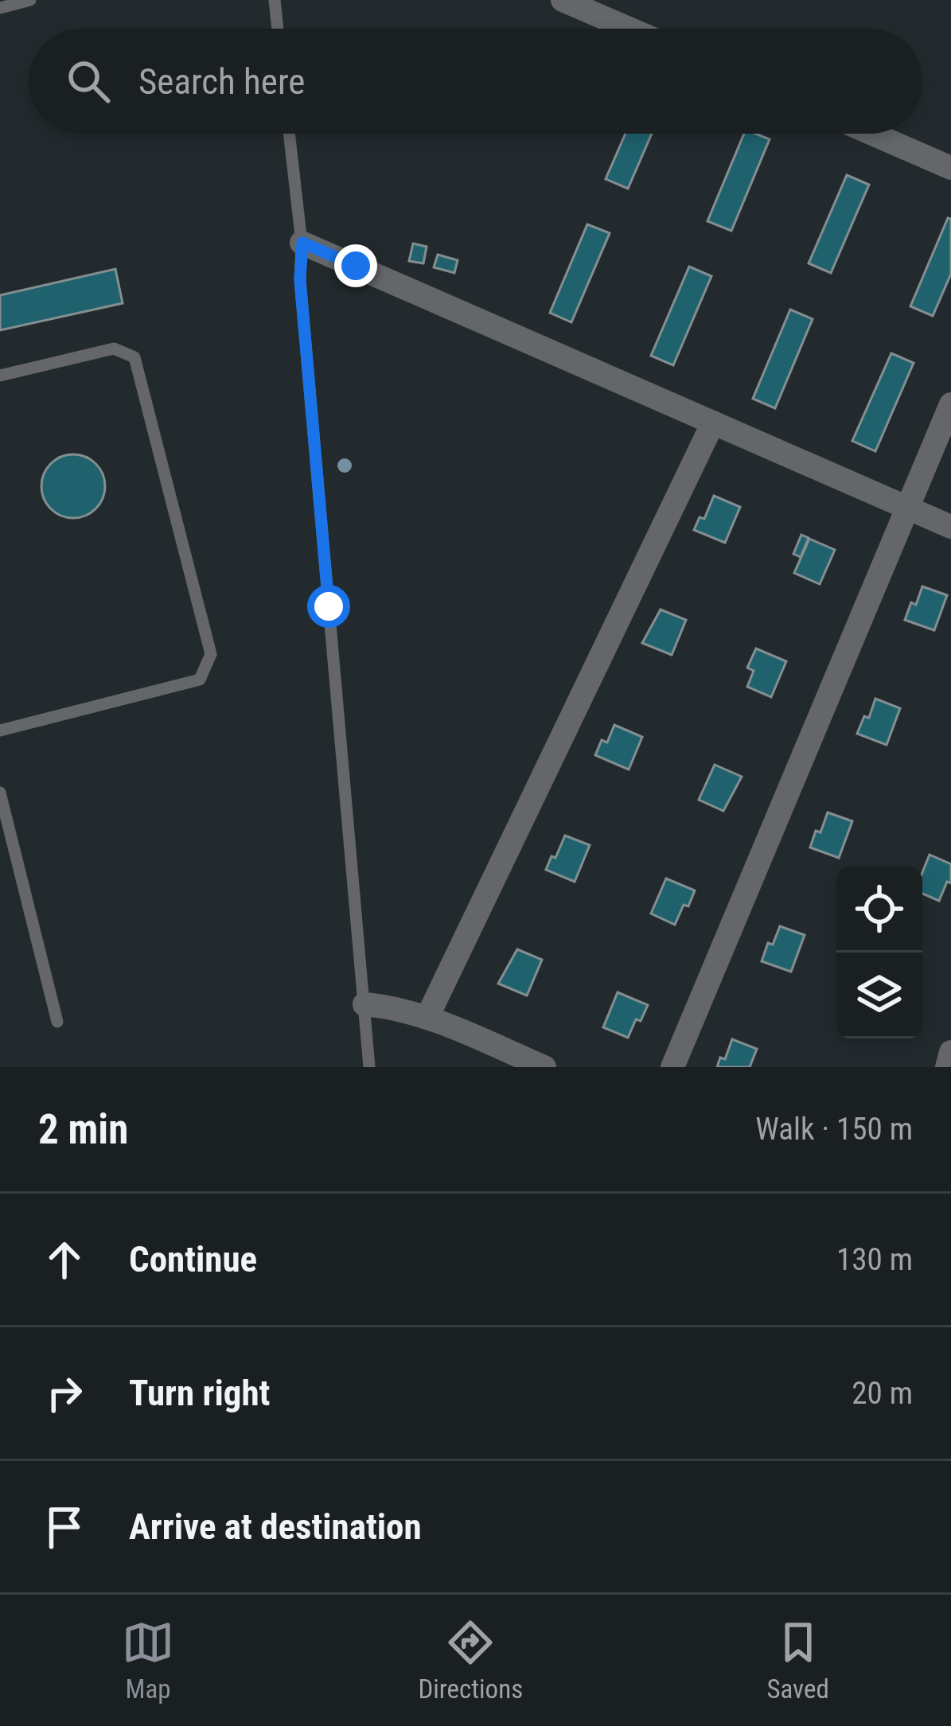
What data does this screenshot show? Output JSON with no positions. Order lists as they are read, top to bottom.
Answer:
{
  "page": {
    "search": "Search here",
    "heading": ["2 min", "Walk · 150 m"],
    "list": [
      ["Continue", "130 m"],
      ["Turn right", "20 m"],
      "Arrive at destination"
    ],
    "nav": ["Map", "Directions", "Saved"]
  }
}
